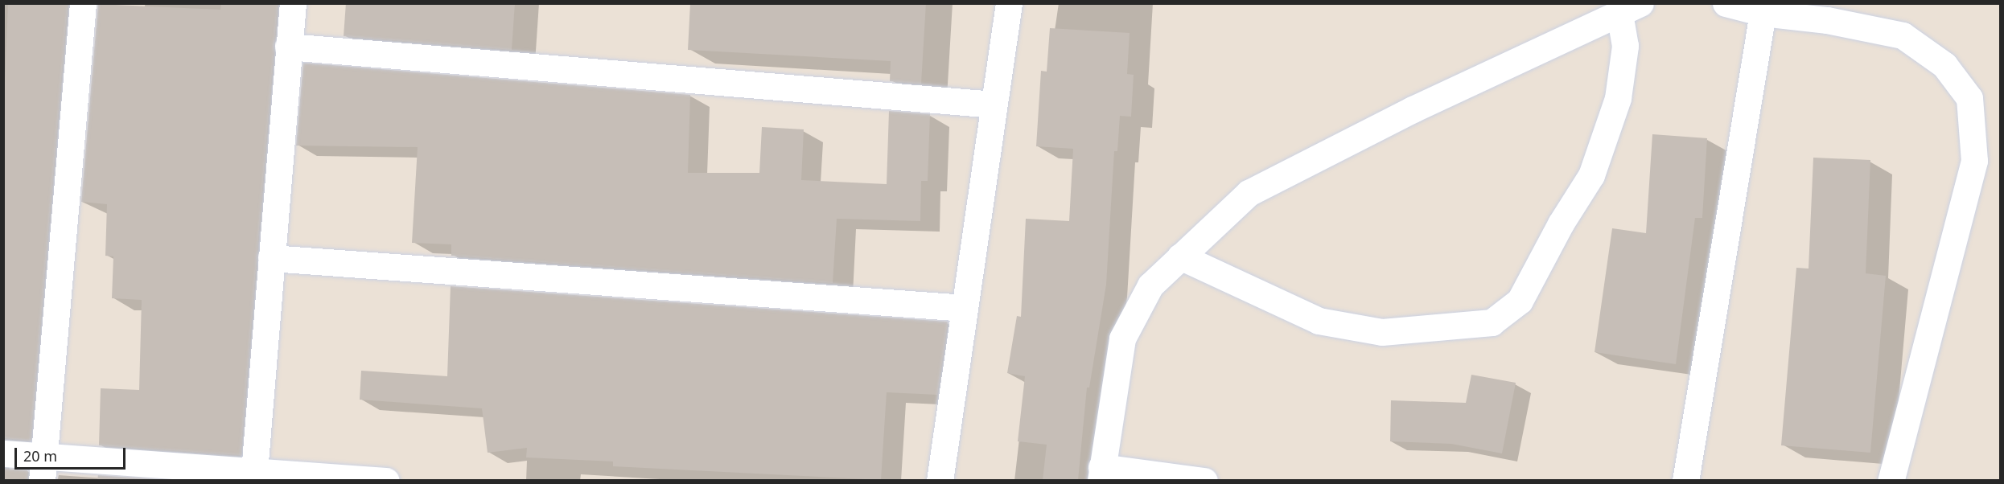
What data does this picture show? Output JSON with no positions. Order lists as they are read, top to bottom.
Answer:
{
  "scale_bar": "20 m"
}
